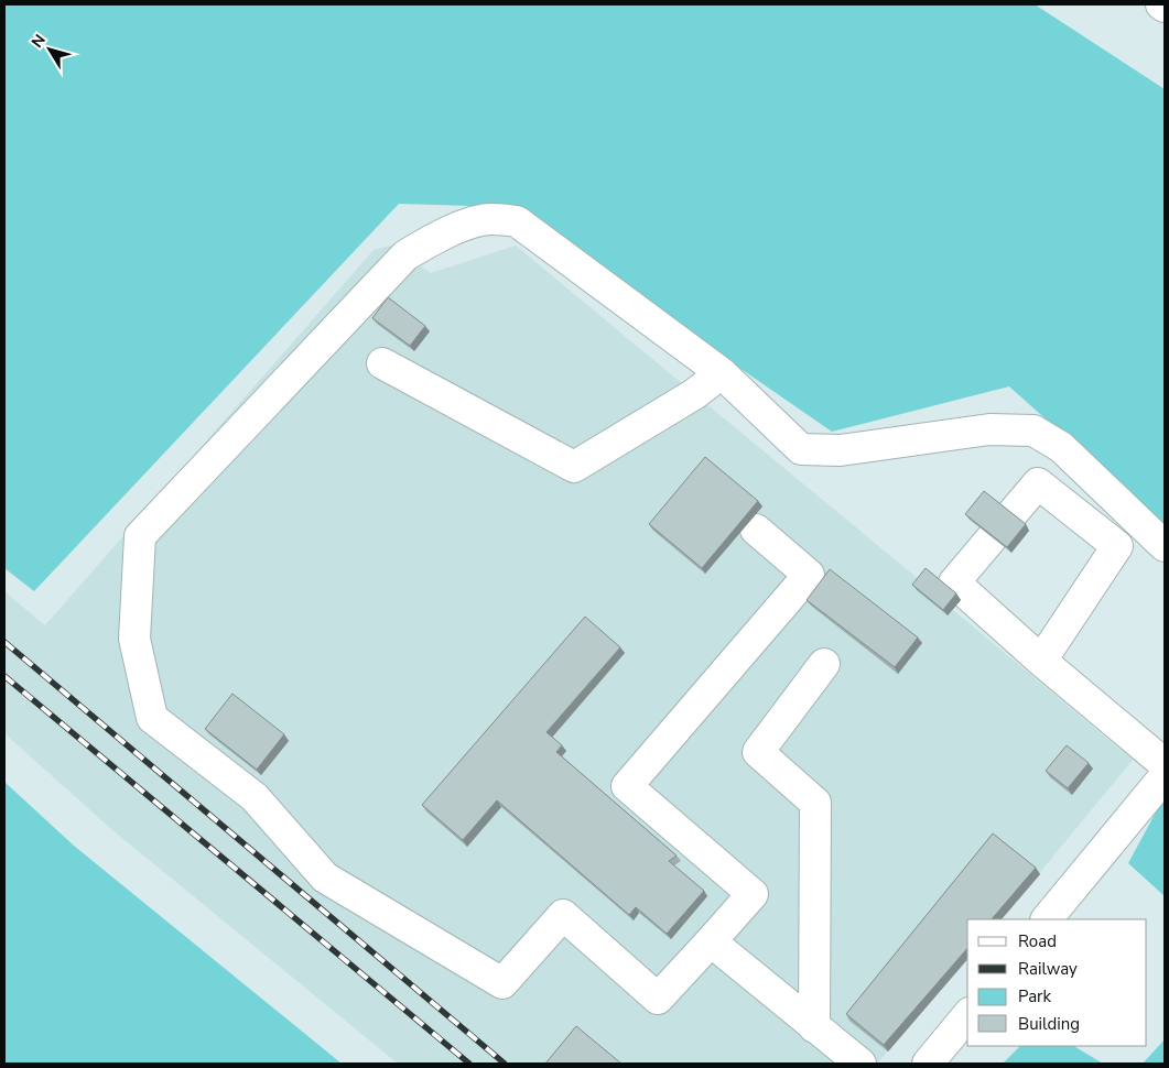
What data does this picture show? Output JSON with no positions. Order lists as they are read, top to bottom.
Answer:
{
  "legend": [
    "Road",
    "Railway",
    "Park",
    "Building"
  ],
  "north": "top left"
}
